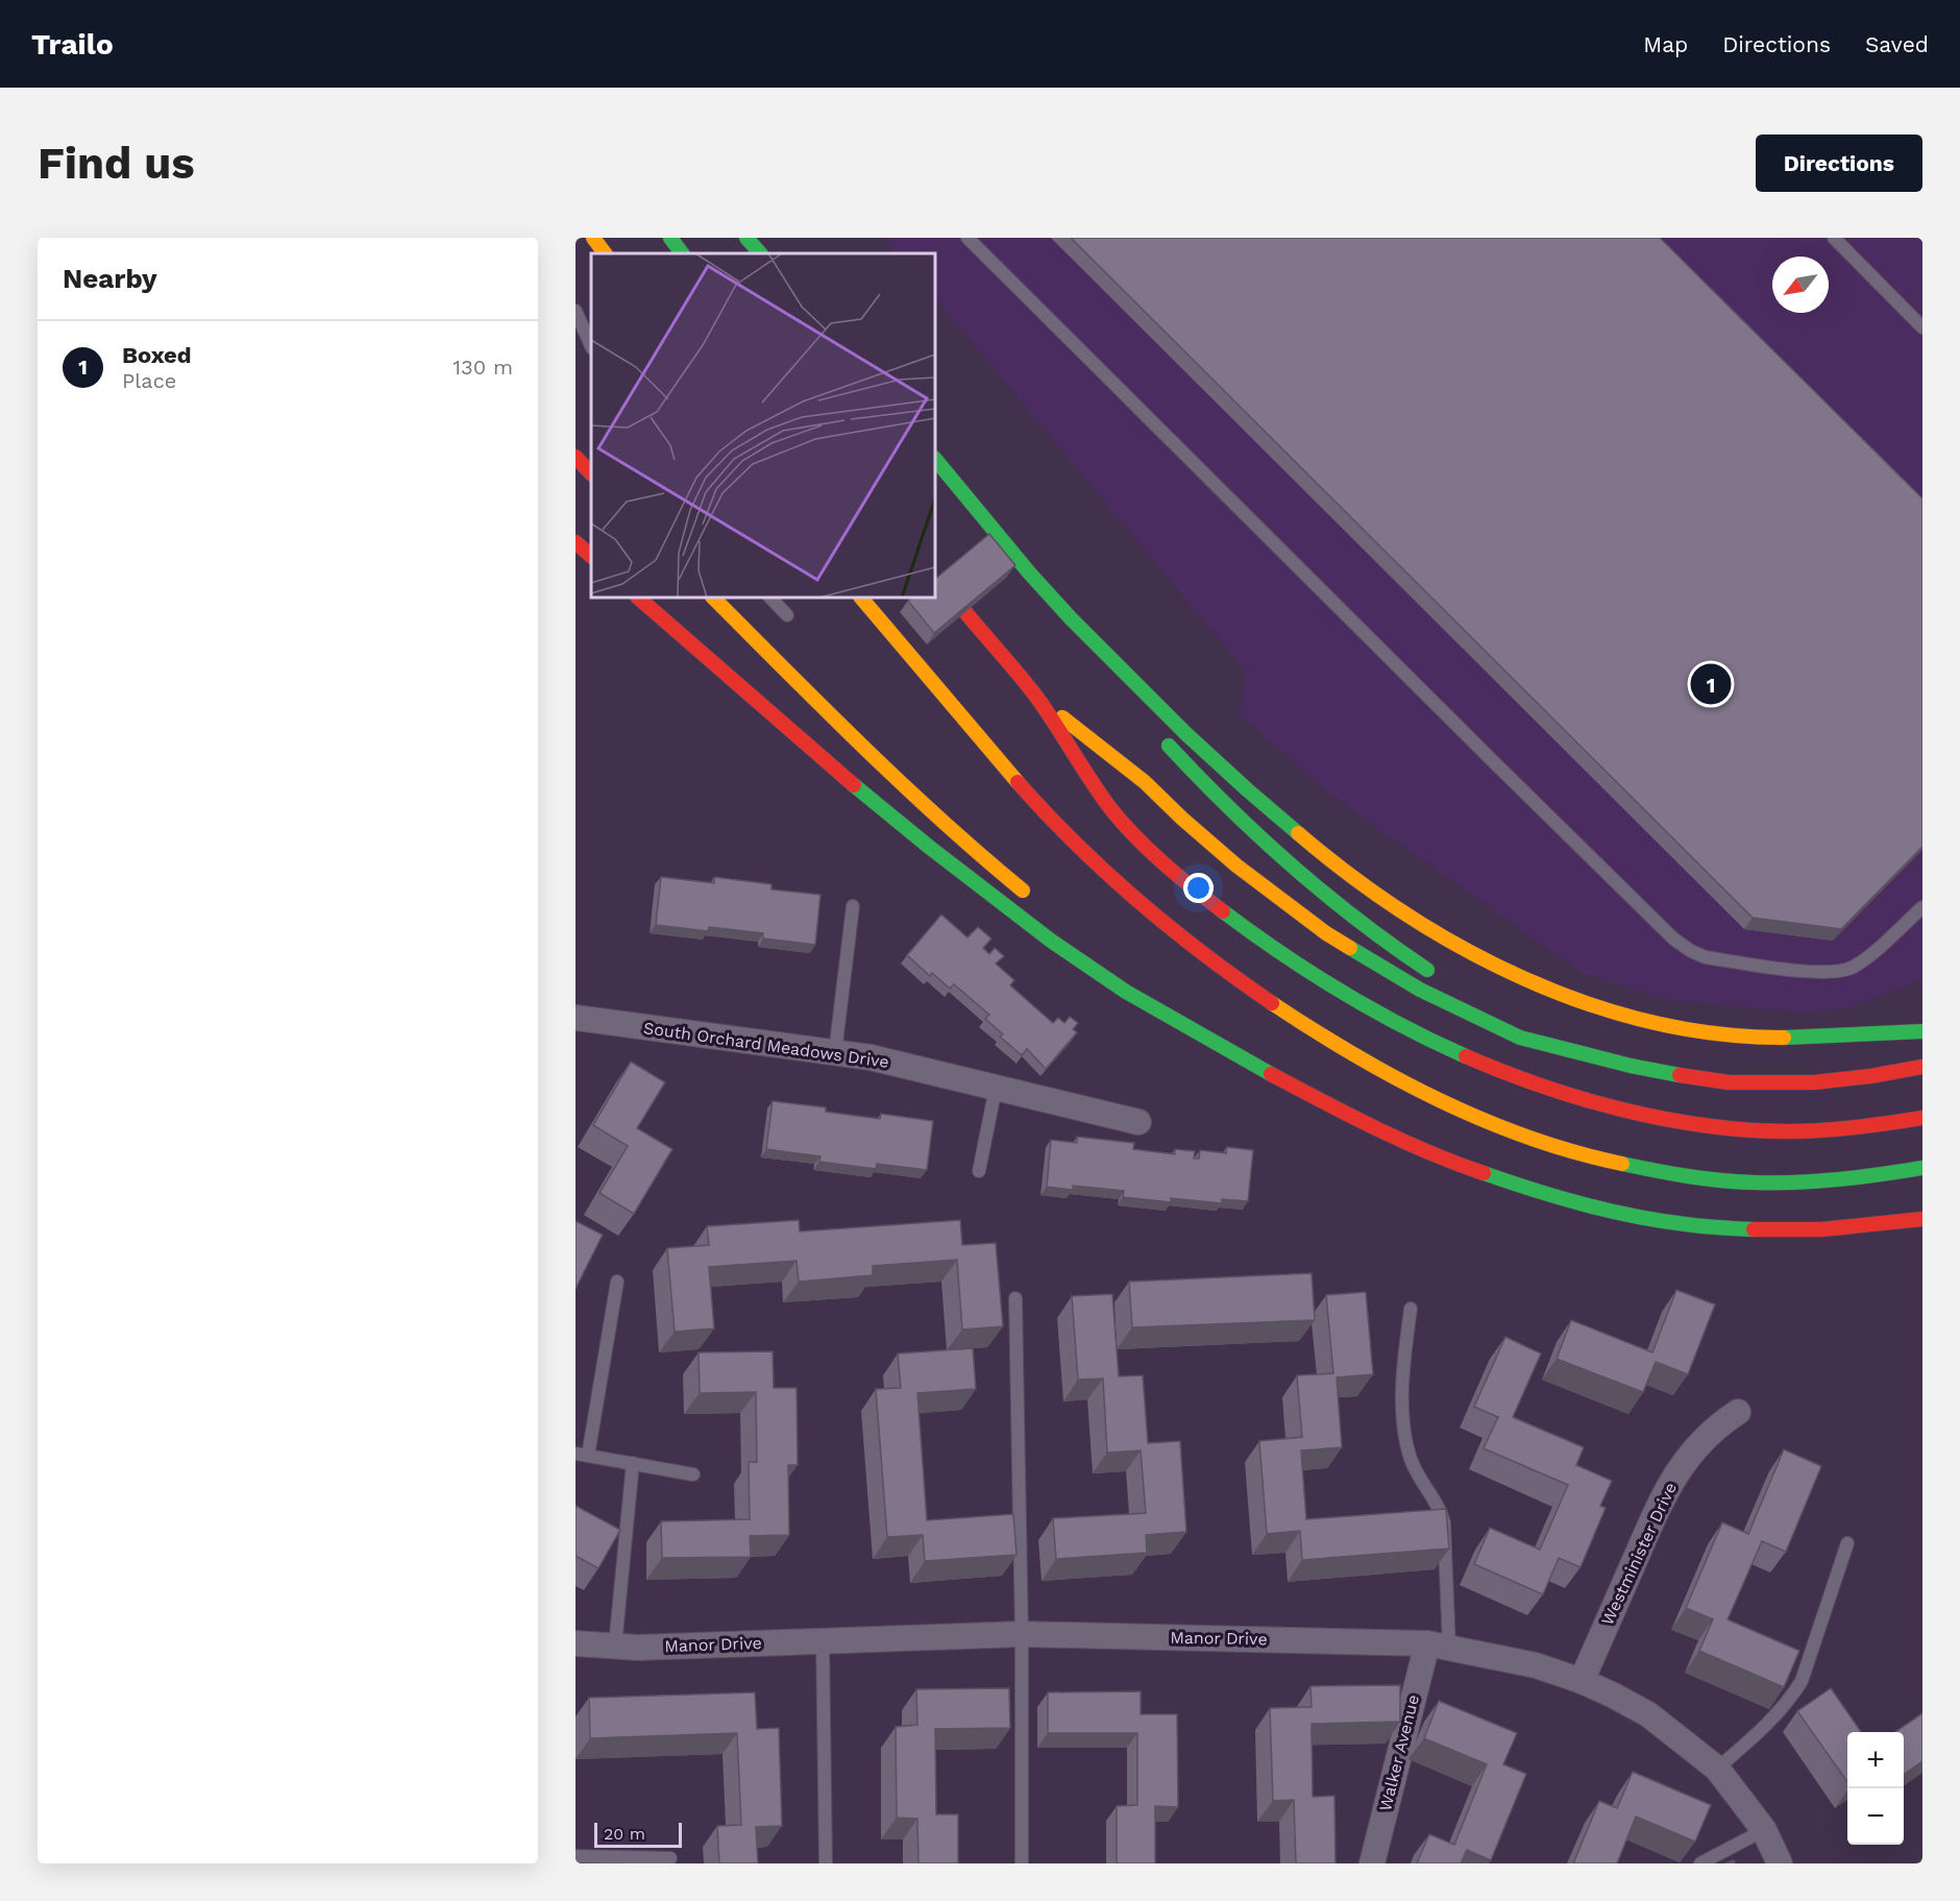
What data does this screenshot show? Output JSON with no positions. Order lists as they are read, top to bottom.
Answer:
{
  "streets": {
    "street": [
      "South Orchard Meadows Drive",
      "Westminister Drive",
      "Manor Drive",
      "Walker Avenue"
    ]
  },
  "crossings": [
    ["Westminister Drive", "Manor Drive"],
    ["Manor Drive", "Walker Avenue"]
  ],
  "scale_bar": "20 m",
  "north": "bottom left",
  "page": {
    "header": "Trailo",
    "nav": ["Map", "Directions", "Saved"],
    "buttons": "Directions",
    "title": "Find us",
    "heading": "Nearby",
    "list": [
      {
        "mark": "1",
        "name": "Boxed",
        "note": "Place",
        "value": "130 m"
      }
    ],
    "pins": "1",
    "map_buttons": ["+", "−"],
    "scale": "20 m"
  }
}
